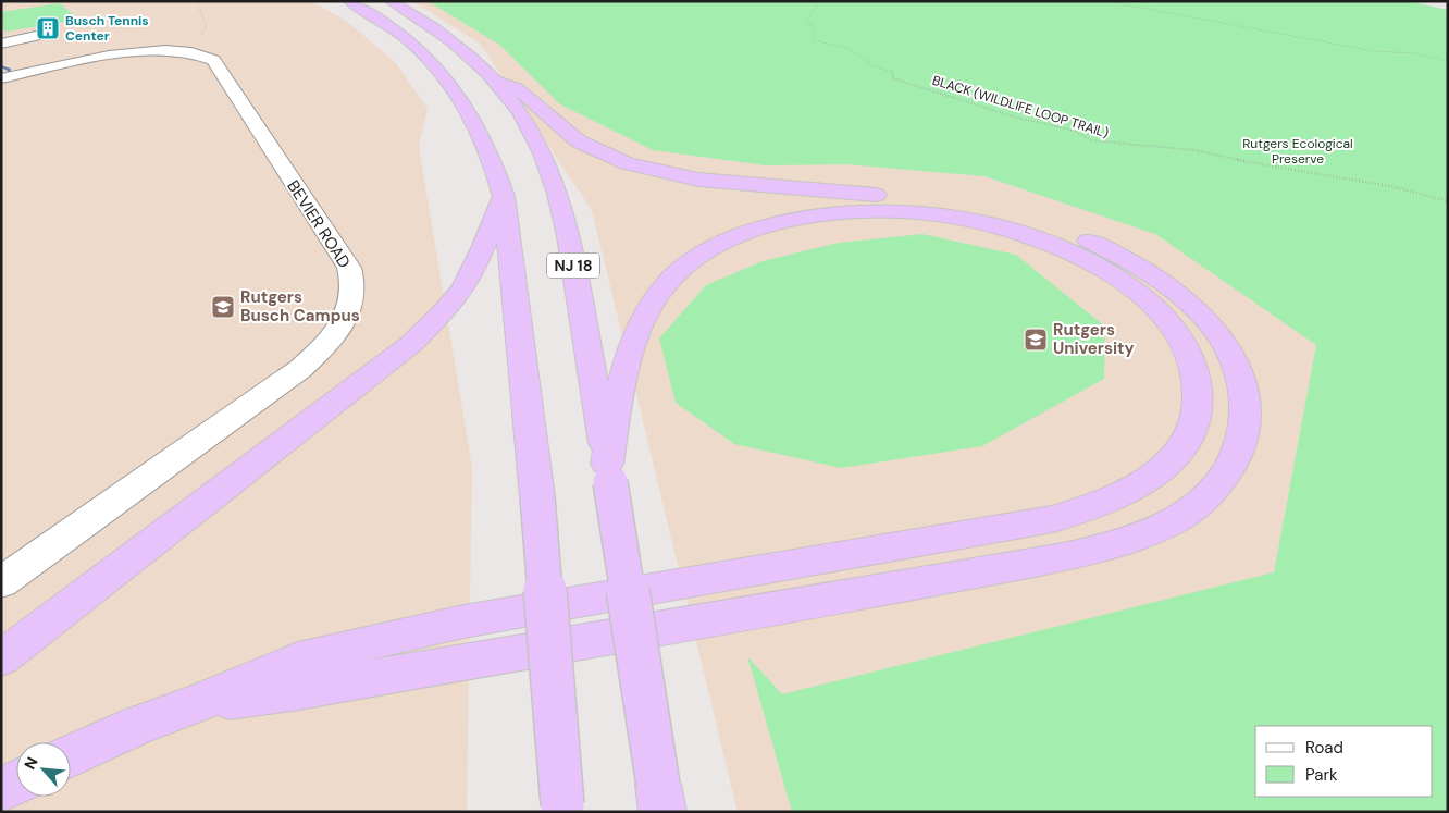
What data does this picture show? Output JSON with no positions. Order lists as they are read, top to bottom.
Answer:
{
  "streets": {
    "highway": ["NJ 18"],
    "street": ["BEVIER ROAD"],
    "path": ["BLACK (WILDLIFE LOOP TRAIL)"]
  },
  "parks": ["Rutgers Ecological Preserve"],
  "places": {
    "building": ["Busch Tennis Center"],
    "school or university": ["Rutgers Busch Campus", "Rutgers University"]
  },
  "legend": ["Road", "Park"],
  "north": "top left"
}
